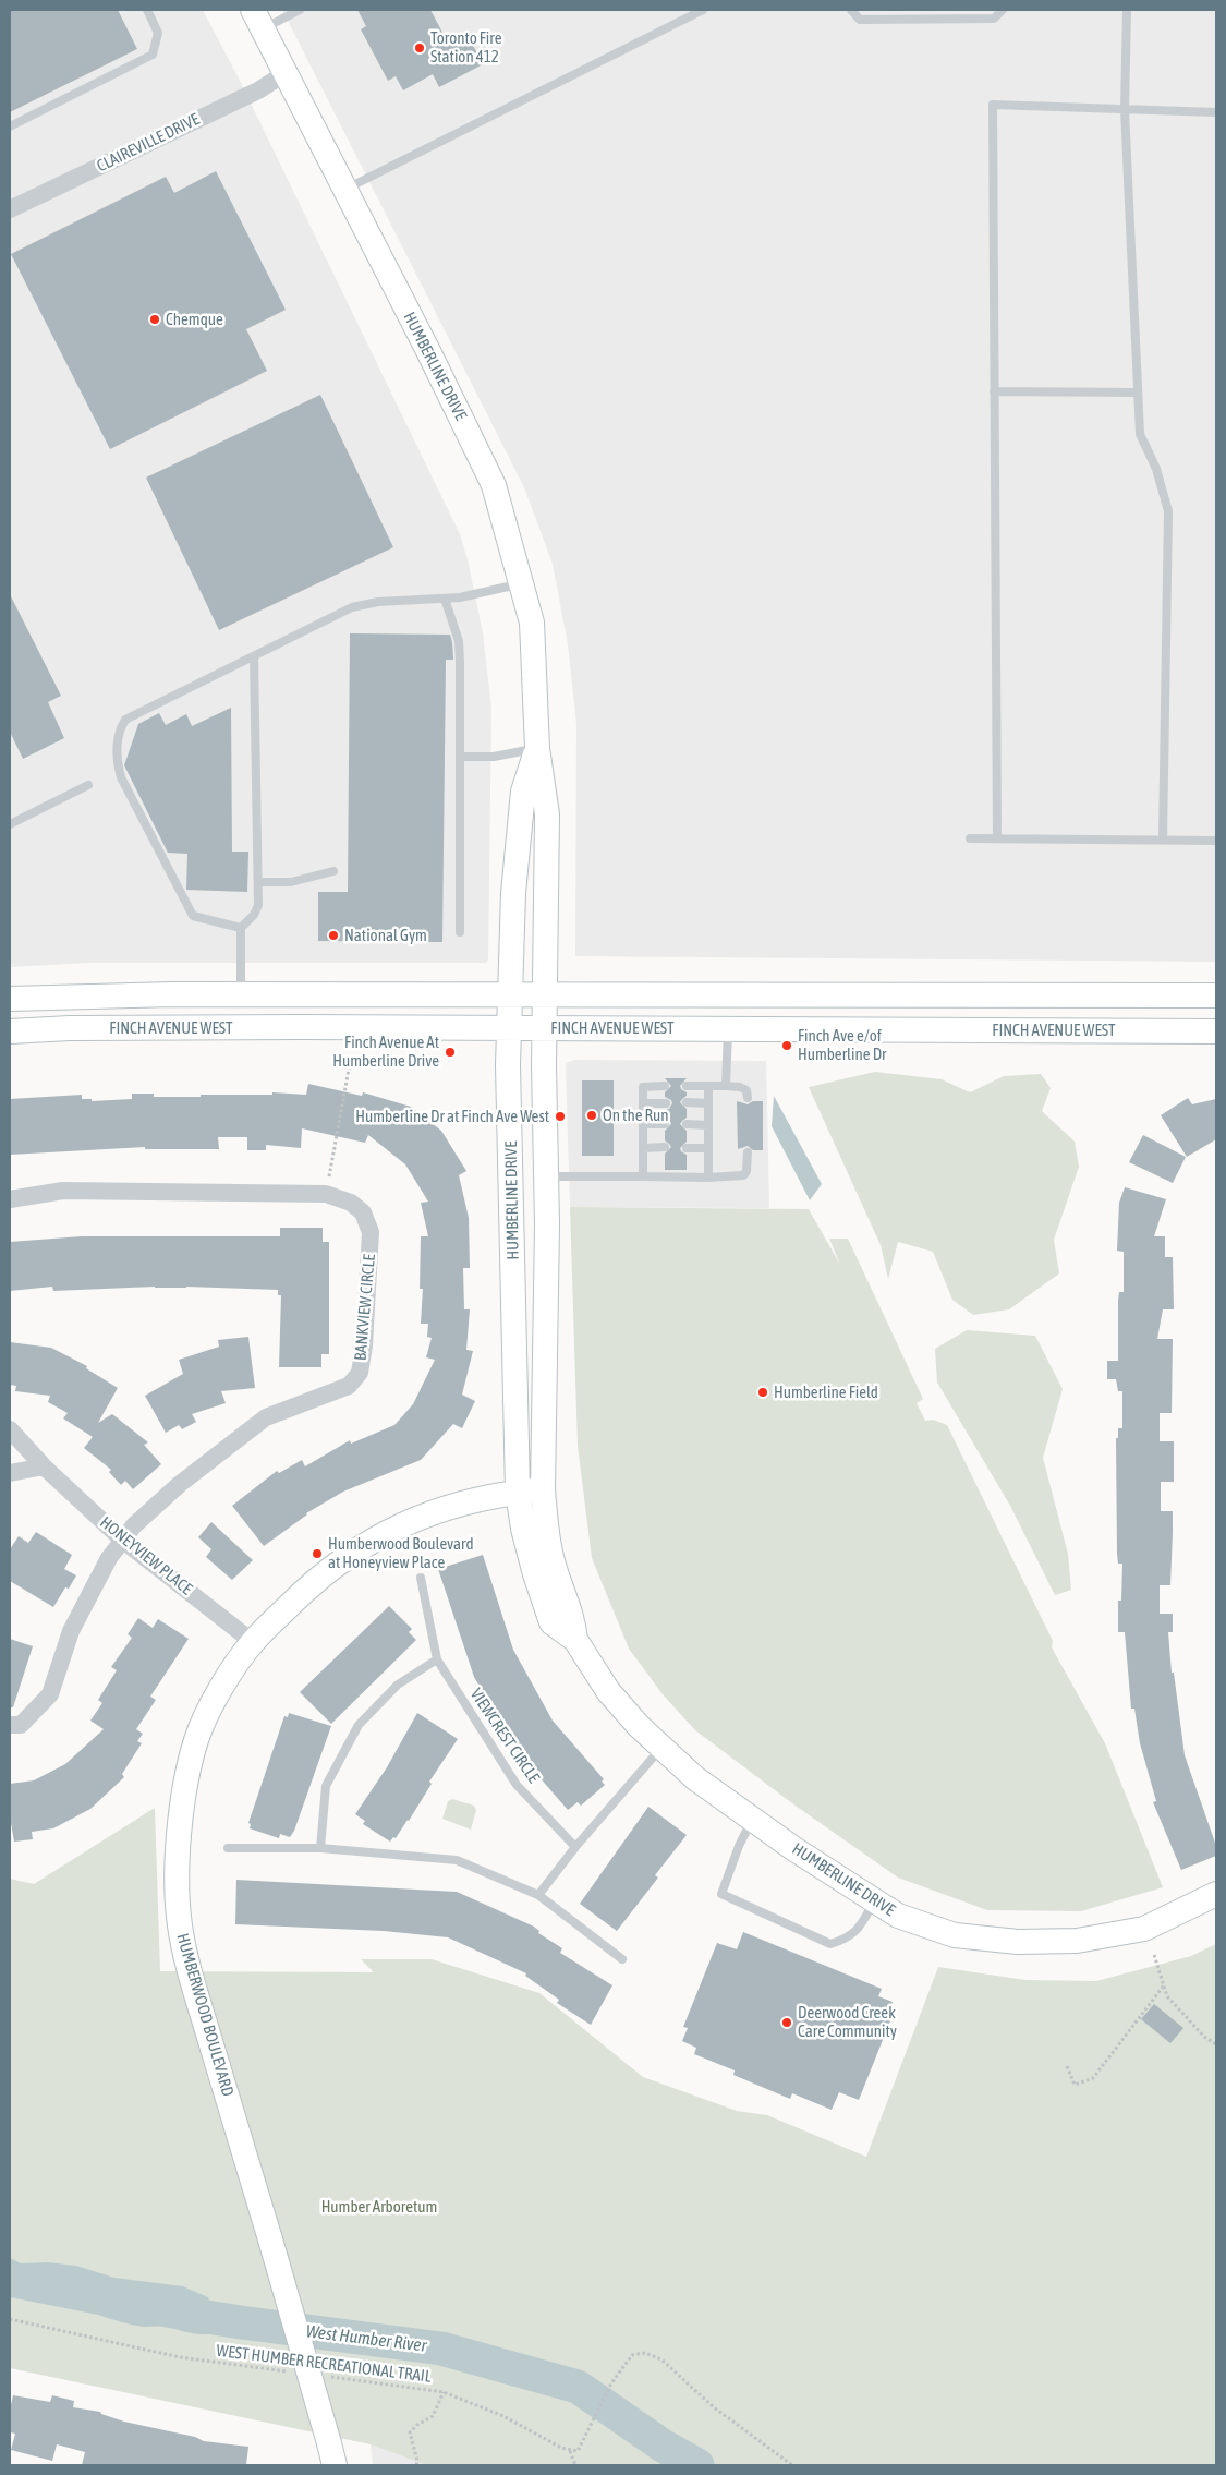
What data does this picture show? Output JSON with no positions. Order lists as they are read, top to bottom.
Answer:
{
  "streets": {
    "street": [
      "CLAIREVILLE DRIVE",
      "HUMBERLINE DRIVE",
      "FINCH AVENUE WEST",
      "BANKVIEW CIRCLE",
      "HONEYVIEW PLACE",
      "HUMBERWOOD BOULEVARD"
    ],
    "lane": ["VIEWCREST CIRCLE"],
    "path": ["WEST HUMBER RECREATIONAL TRAIL"]
  },
  "crossings": [
    ["CLAIREVILLE DRIVE", "HUMBERLINE DRIVE"],
    ["HUMBERLINE DRIVE", "FINCH AVENUE WEST"],
    ["HUMBERLINE DRIVE", "HUMBERWOOD BOULEVARD"],
    ["BANKVIEW CIRCLE", "HONEYVIEW PLACE"],
    ["HONEYVIEW PLACE", "HUMBERWOOD BOULEVARD"]
  ],
  "water": ["West Humber River"],
  "parks": ["Humber Arboretum"],
  "places": [
    "Toronto Fire Station 412",
    "Chemque",
    "National Gym",
    "Finch Ave e/of Humberline Dr",
    "Finch Avenue At Humberline Drive",
    "On the Run",
    "Humberline Dr at Finch Ave West",
    "Humberline Field",
    "Humberwood Boulevard at Honeyview Place",
    "Deerwood Creek Care Community"
  ]
}
